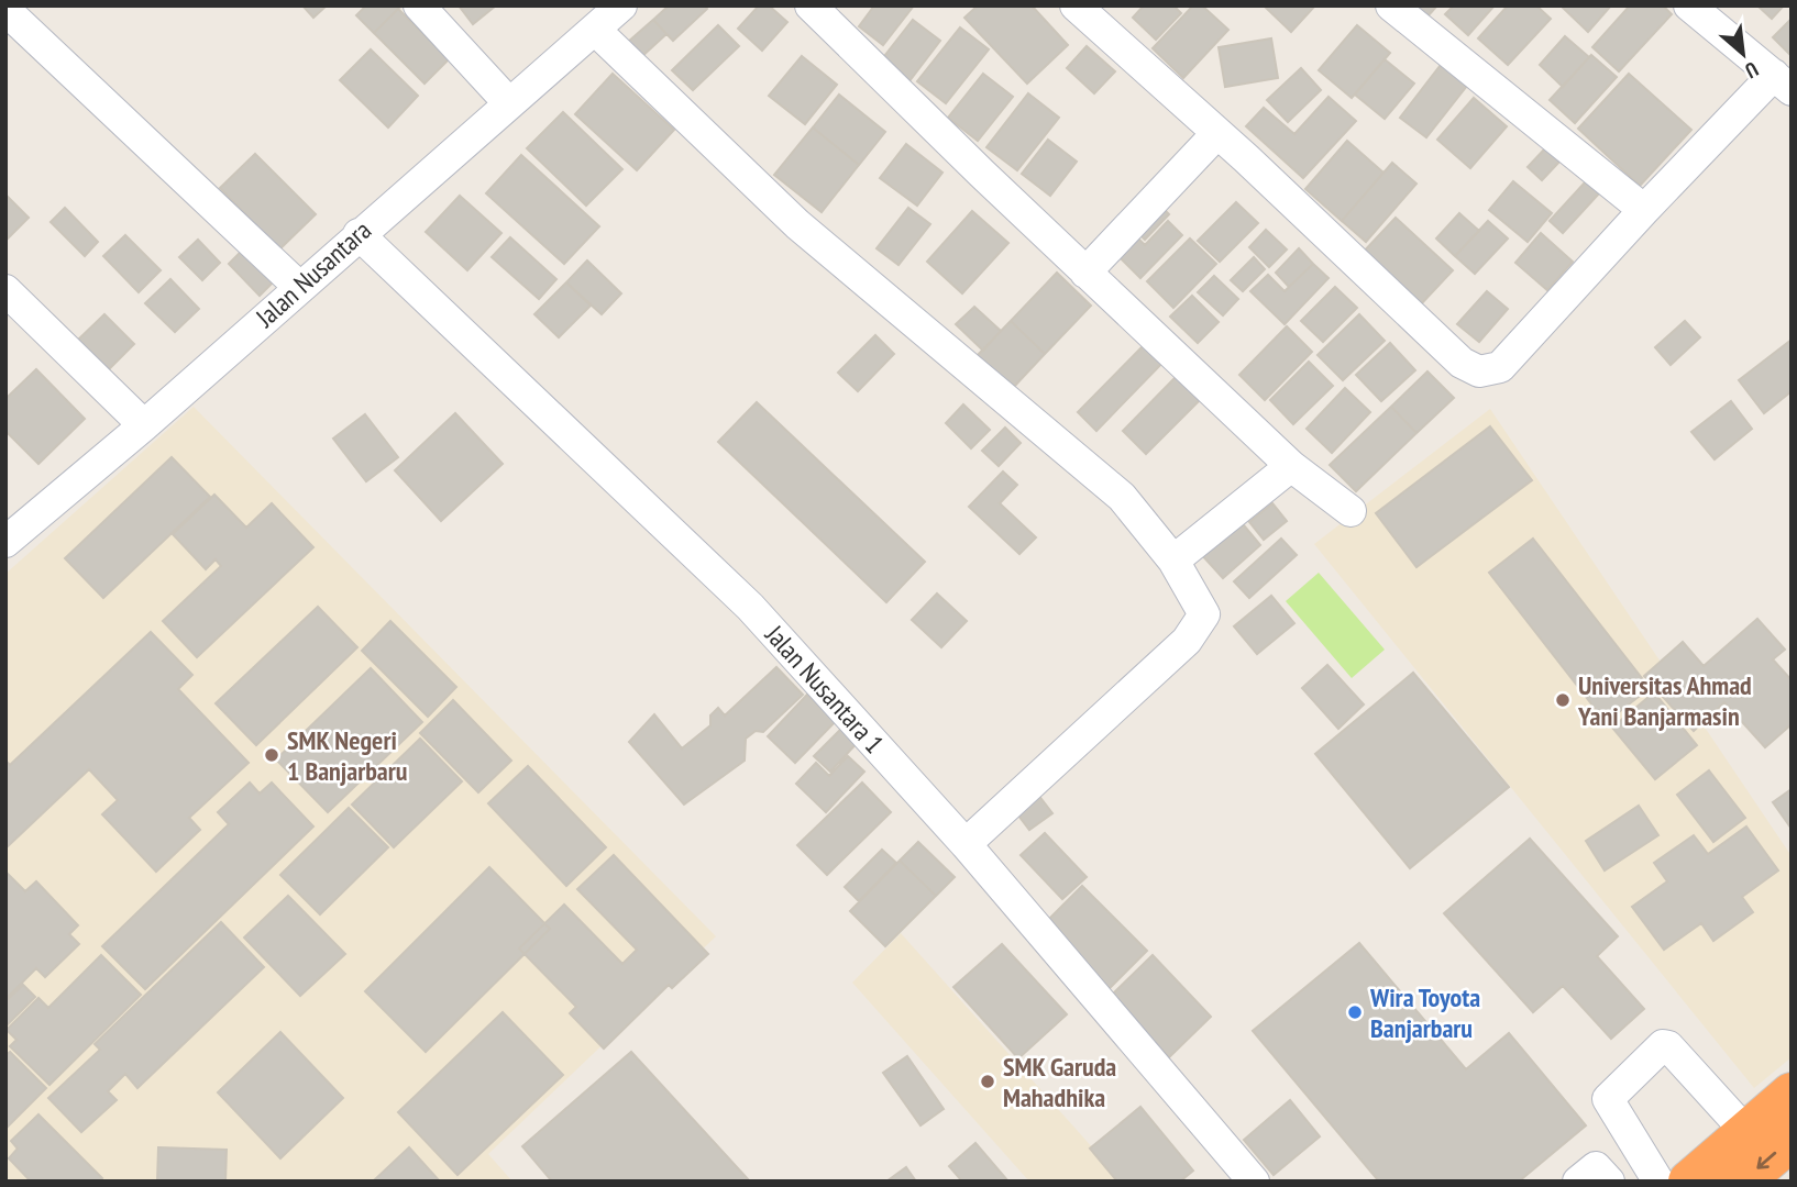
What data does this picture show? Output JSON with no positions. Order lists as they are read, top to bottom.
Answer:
{
  "streets": {
    "street": ["Jalan Nusantara", "Jalan Nusantara 1"]
  },
  "crossings": [
    ["Jalan Nusantara", "Jalan Nusantara 1"]
  ],
  "places": [
    "Universitas Ahmad Yani Banjarmasin",
    "SMK Negeri 1 Banjarbaru",
    "Wira Toyota Banjarbaru",
    "SMK Garuda Mahadhika"
  ],
  "north": "bottom right"
}
